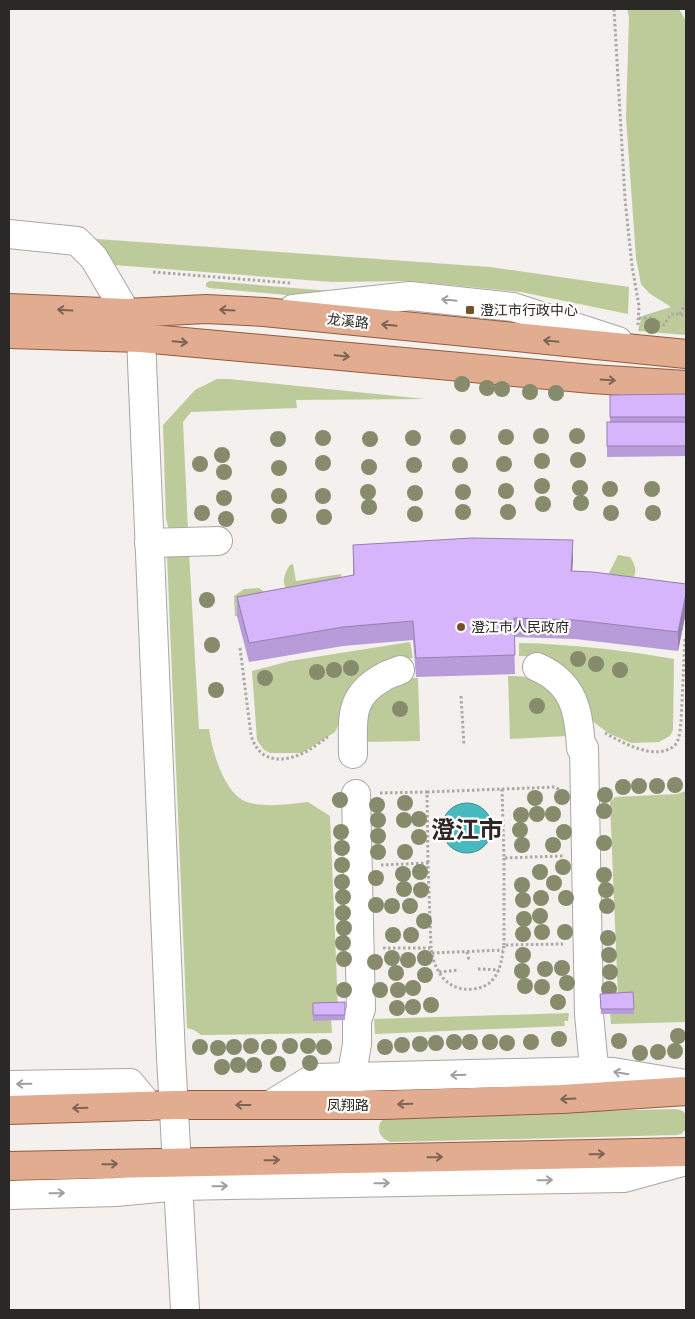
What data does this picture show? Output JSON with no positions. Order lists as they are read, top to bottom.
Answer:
{
  "streets": {
    "main road": ["龙溪路", "凤翔路"]
  },
  "districts": ["澄江市"],
  "places": {
    "transit": ["澄江市行政中心"],
    "other": ["澄江市人民政府"]
  }
}
